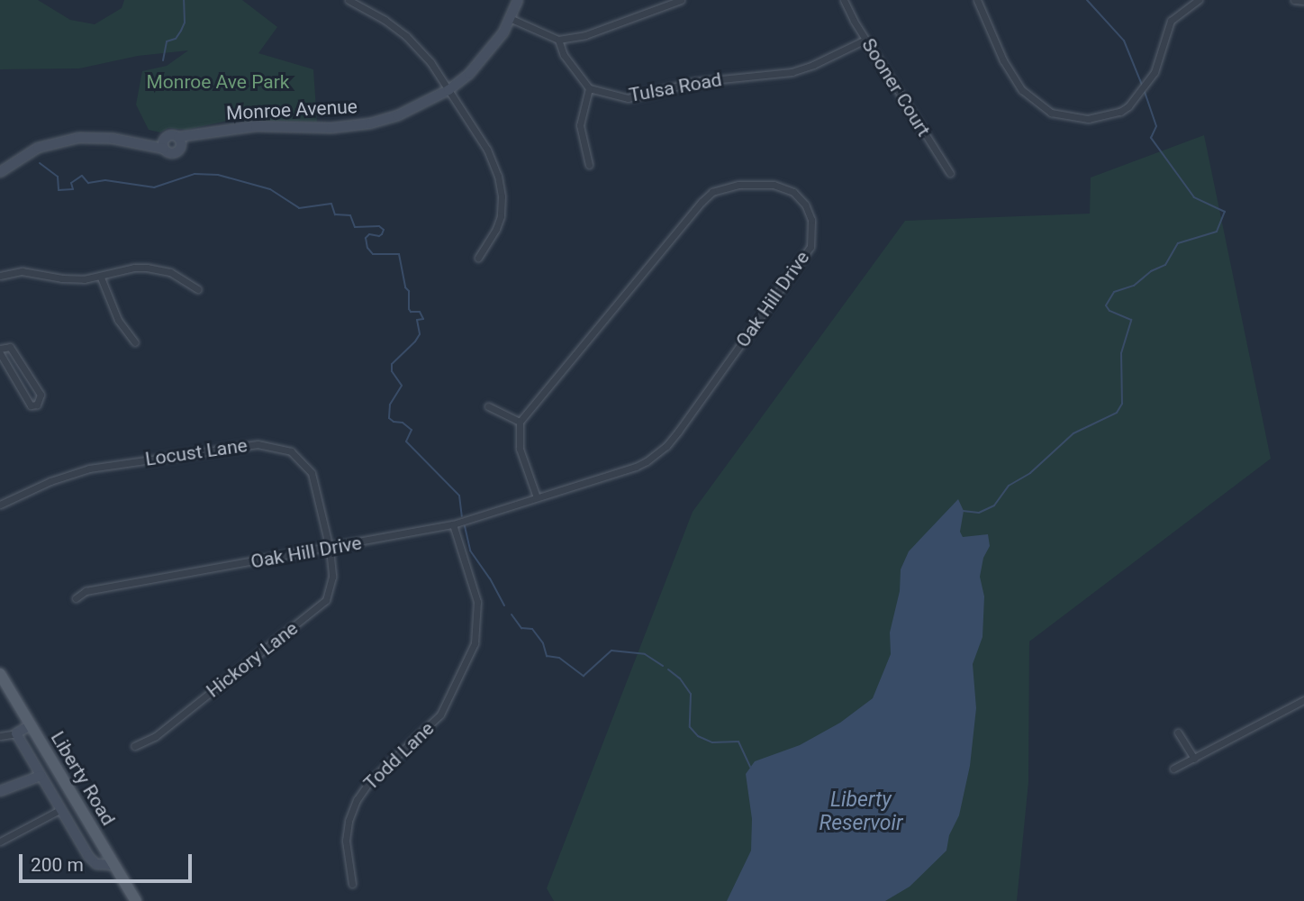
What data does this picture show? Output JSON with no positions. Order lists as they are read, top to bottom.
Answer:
{
  "streets": {
    "main road": ["Liberty Road"],
    "street": [
      "Tulsa Road",
      "Sooner Court",
      "Monroe Avenue",
      "Oak Hill Drive",
      "Locust Lane",
      "Hickory Lane",
      "Todd Lane"
    ]
  },
  "crossings": [
    ["Tulsa Road", "Sooner Court"],
    ["Oak Hill Drive", "Locust Lane"],
    ["Oak Hill Drive", "Hickory Lane"],
    ["Oak Hill Drive", "Todd Lane"],
    ["Locust Lane", "Hickory Lane"]
  ],
  "water": ["Liberty Reservoir"],
  "parks": ["Monroe Ave Park"],
  "scale_bar": "200 m"
}
